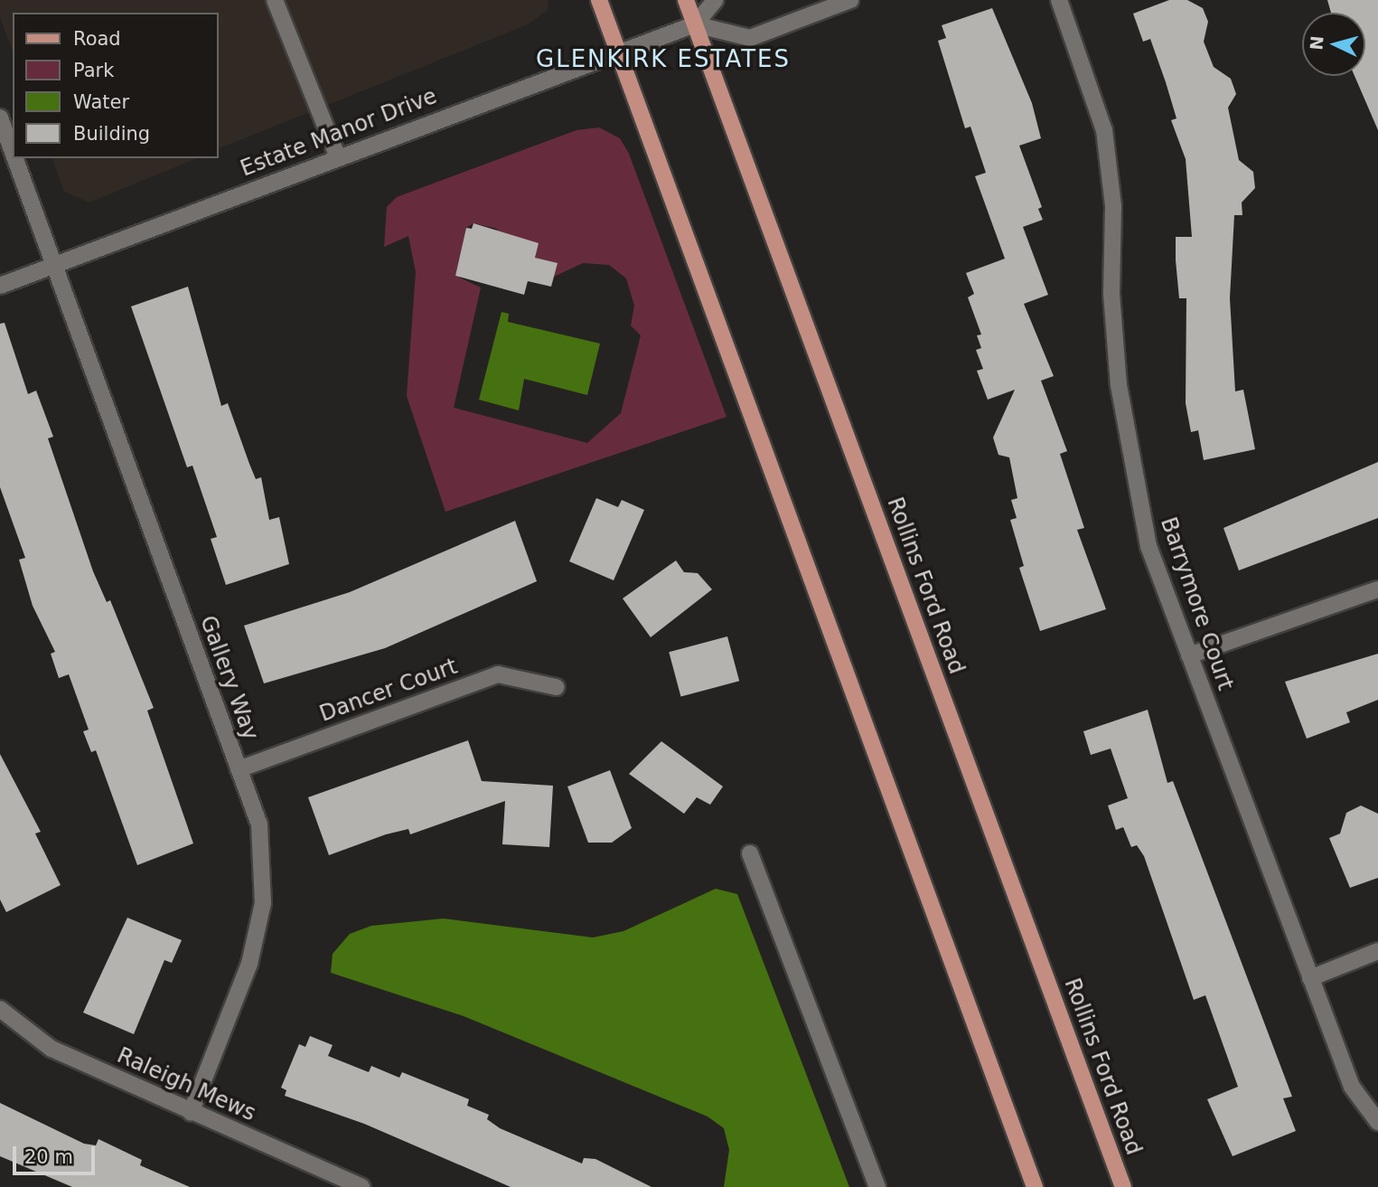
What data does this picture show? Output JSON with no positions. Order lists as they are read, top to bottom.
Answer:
{
  "streets": {
    "main road": ["Rollins Ford Road"],
    "street": [
      "Estate Manor Drive",
      "Barrymore Court",
      "Gallery Way",
      "Dancer Court",
      "Raleigh Mews"
    ]
  },
  "crossings": [
    ["Estate Manor Drive", "Rollins Ford Road"],
    ["Estate Manor Drive", "Gallery Way"],
    ["Gallery Way", "Dancer Court"],
    ["Gallery Way", "Raleigh Mews"]
  ],
  "districts": ["GLENKIRK ESTATES"],
  "legend": [
    "Road",
    "Park",
    "Water",
    "Building"
  ],
  "scale_bar": "20 m",
  "north": "left"
}
